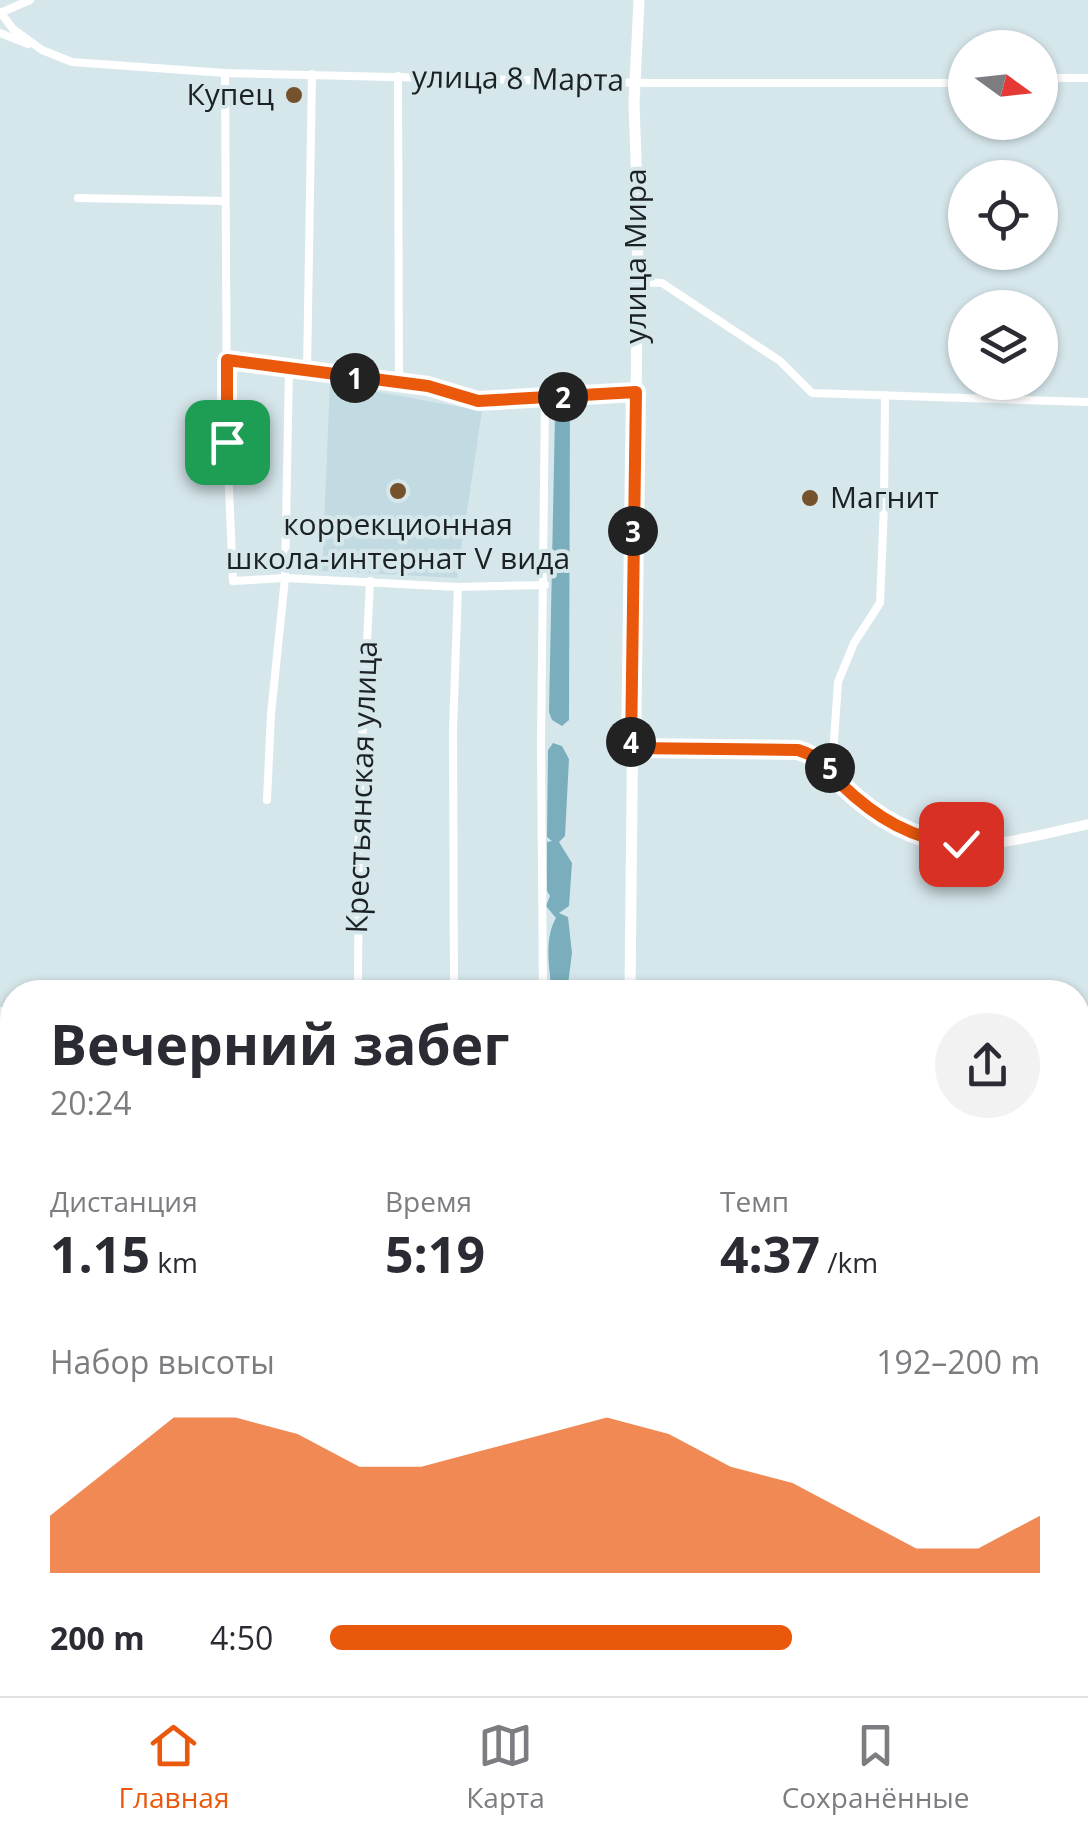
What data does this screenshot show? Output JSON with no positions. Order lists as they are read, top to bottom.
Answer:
{
  "streets": {
    "main road": ["улица Мира"],
    "street": ["улица 8 Марта", "Крестьянская улица"]
  },
  "crossings": [
    ["улица 8 Марта", "улица Мира"]
  ],
  "places": ["Купец", "коррекционная школа-интернат V вида", "Магнит"],
  "north": "right",
  "page": {
    "pins": [
      "1",
      "2",
      "3",
      "4",
      "5"
    ],
    "heading": ["Вечерний забег", "20:24"],
    "stats": [
      ["Дистанция", "1.15 km"],
      ["Время", "5:19"],
      ["Темп", "4:37 /km"]
    ],
    "chart": ["Набор высоты", "192–200 m"],
    "list": [
      {
        "name": "200 m",
        "note": "4:50"
      }
    ],
    "tabs": ["Главная", "Карта", "Сохранённые"]
  }
}
